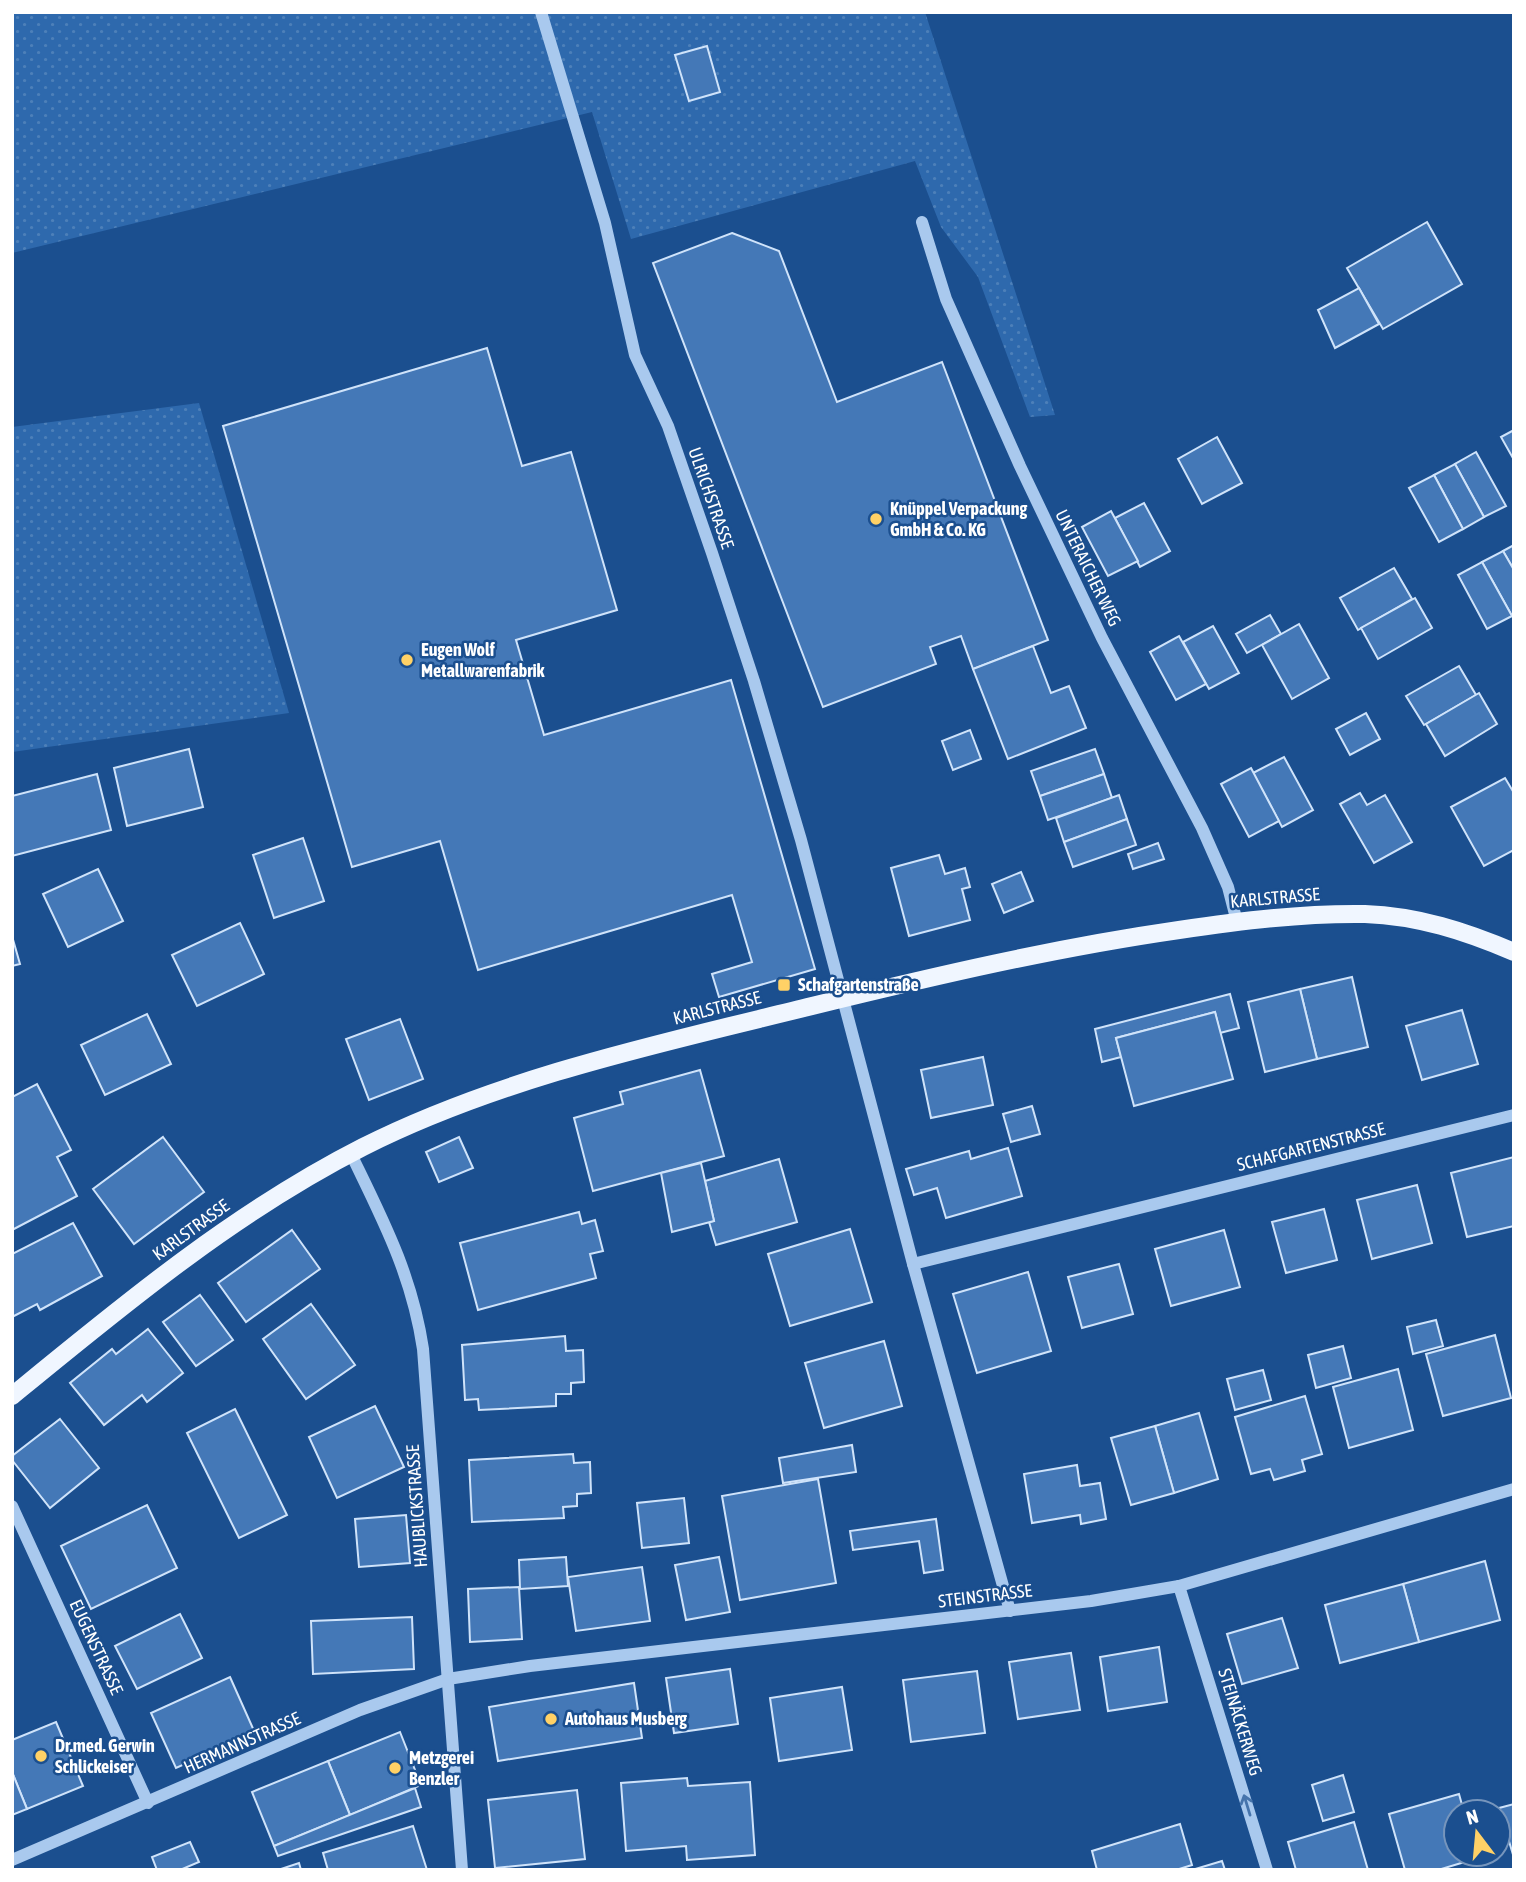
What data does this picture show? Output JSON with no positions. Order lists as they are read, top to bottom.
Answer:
{
  "streets": {
    "main road": ["KARLSTRASSE"],
    "street": [
      "ULRICHSTRASSE",
      "UNTERAICHER WEG",
      "SCHAFGARTENSTRASSE",
      "HAUBLICKSTRASSE",
      "STEINSTRASSE",
      "EUGENSTRASSE",
      "STEINÄCKERWEG",
      "HERMANNSTRASSE"
    ]
  },
  "crossings": [
    ["ULRICHSTRASSE", "KARLSTRASSE"],
    ["UNTERAICHER WEG", "KARLSTRASSE"],
    ["KARLSTRASSE", "HAUBLICKSTRASSE"],
    ["HAUBLICKSTRASSE", "STEINSTRASSE"],
    ["HAUBLICKSTRASSE", "HERMANNSTRASSE"],
    ["STEINSTRASSE", "STEINÄCKERWEG"],
    ["STEINSTRASSE", "HERMANNSTRASSE"],
    ["EUGENSTRASSE", "HERMANNSTRASSE"]
  ],
  "one_way": ["STEINÄCKERWEG"],
  "places": {
    "other": [
      "Knüppel Verpackung GmbH & Co. KG",
      "Eugen Wolf Metallwarenfabrik",
      "Autohaus Musberg",
      "Dr.med. Gerwin Schlickeiser",
      "Metzgerei Benzler"
    ],
    "transit": ["Schafgartenstraße"]
  },
  "north": "top"
}
